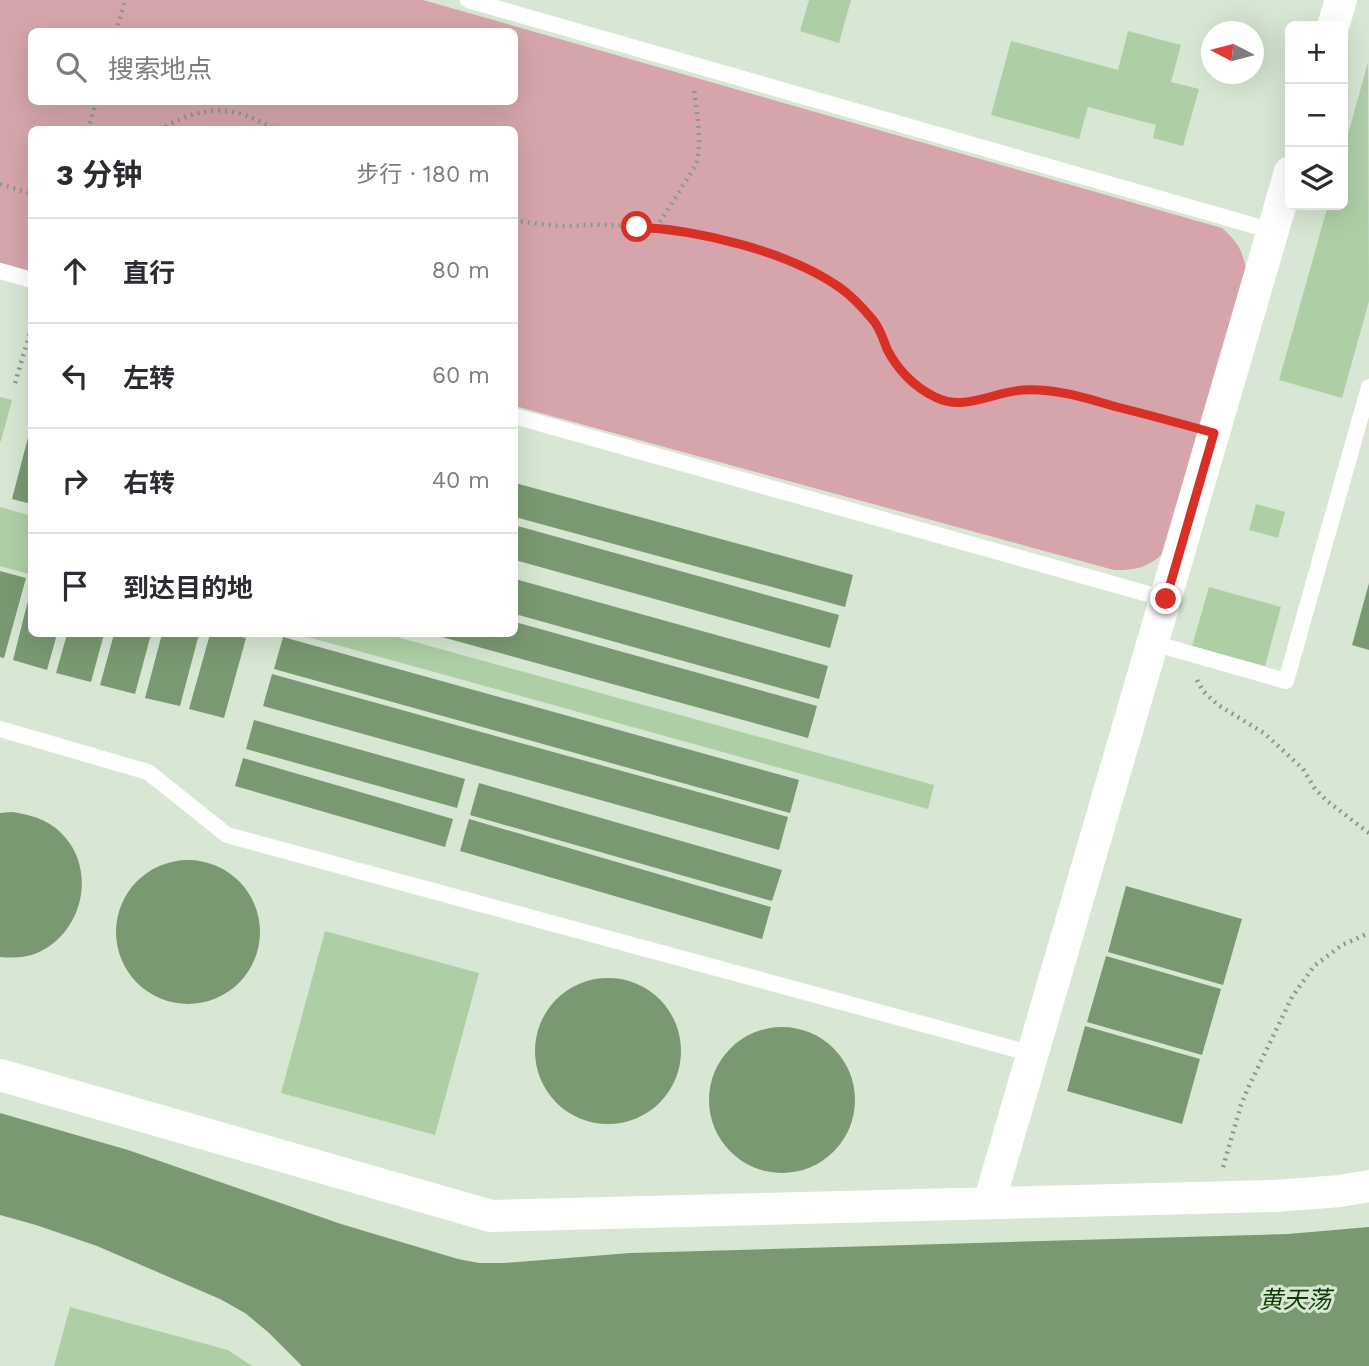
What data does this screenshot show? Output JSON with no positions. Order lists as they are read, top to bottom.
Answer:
{
  "water": ["黄天荡"],
  "north": "left",
  "page": {
    "map_buttons": ["+", "−"],
    "search": "搜索地点",
    "heading": ["3 分钟", "步行 · 180 m"],
    "list": [
      ["直行", "80 m"],
      ["左转", "60 m"],
      ["右转", "40 m"],
      "到达目的地"
    ]
  }
}
